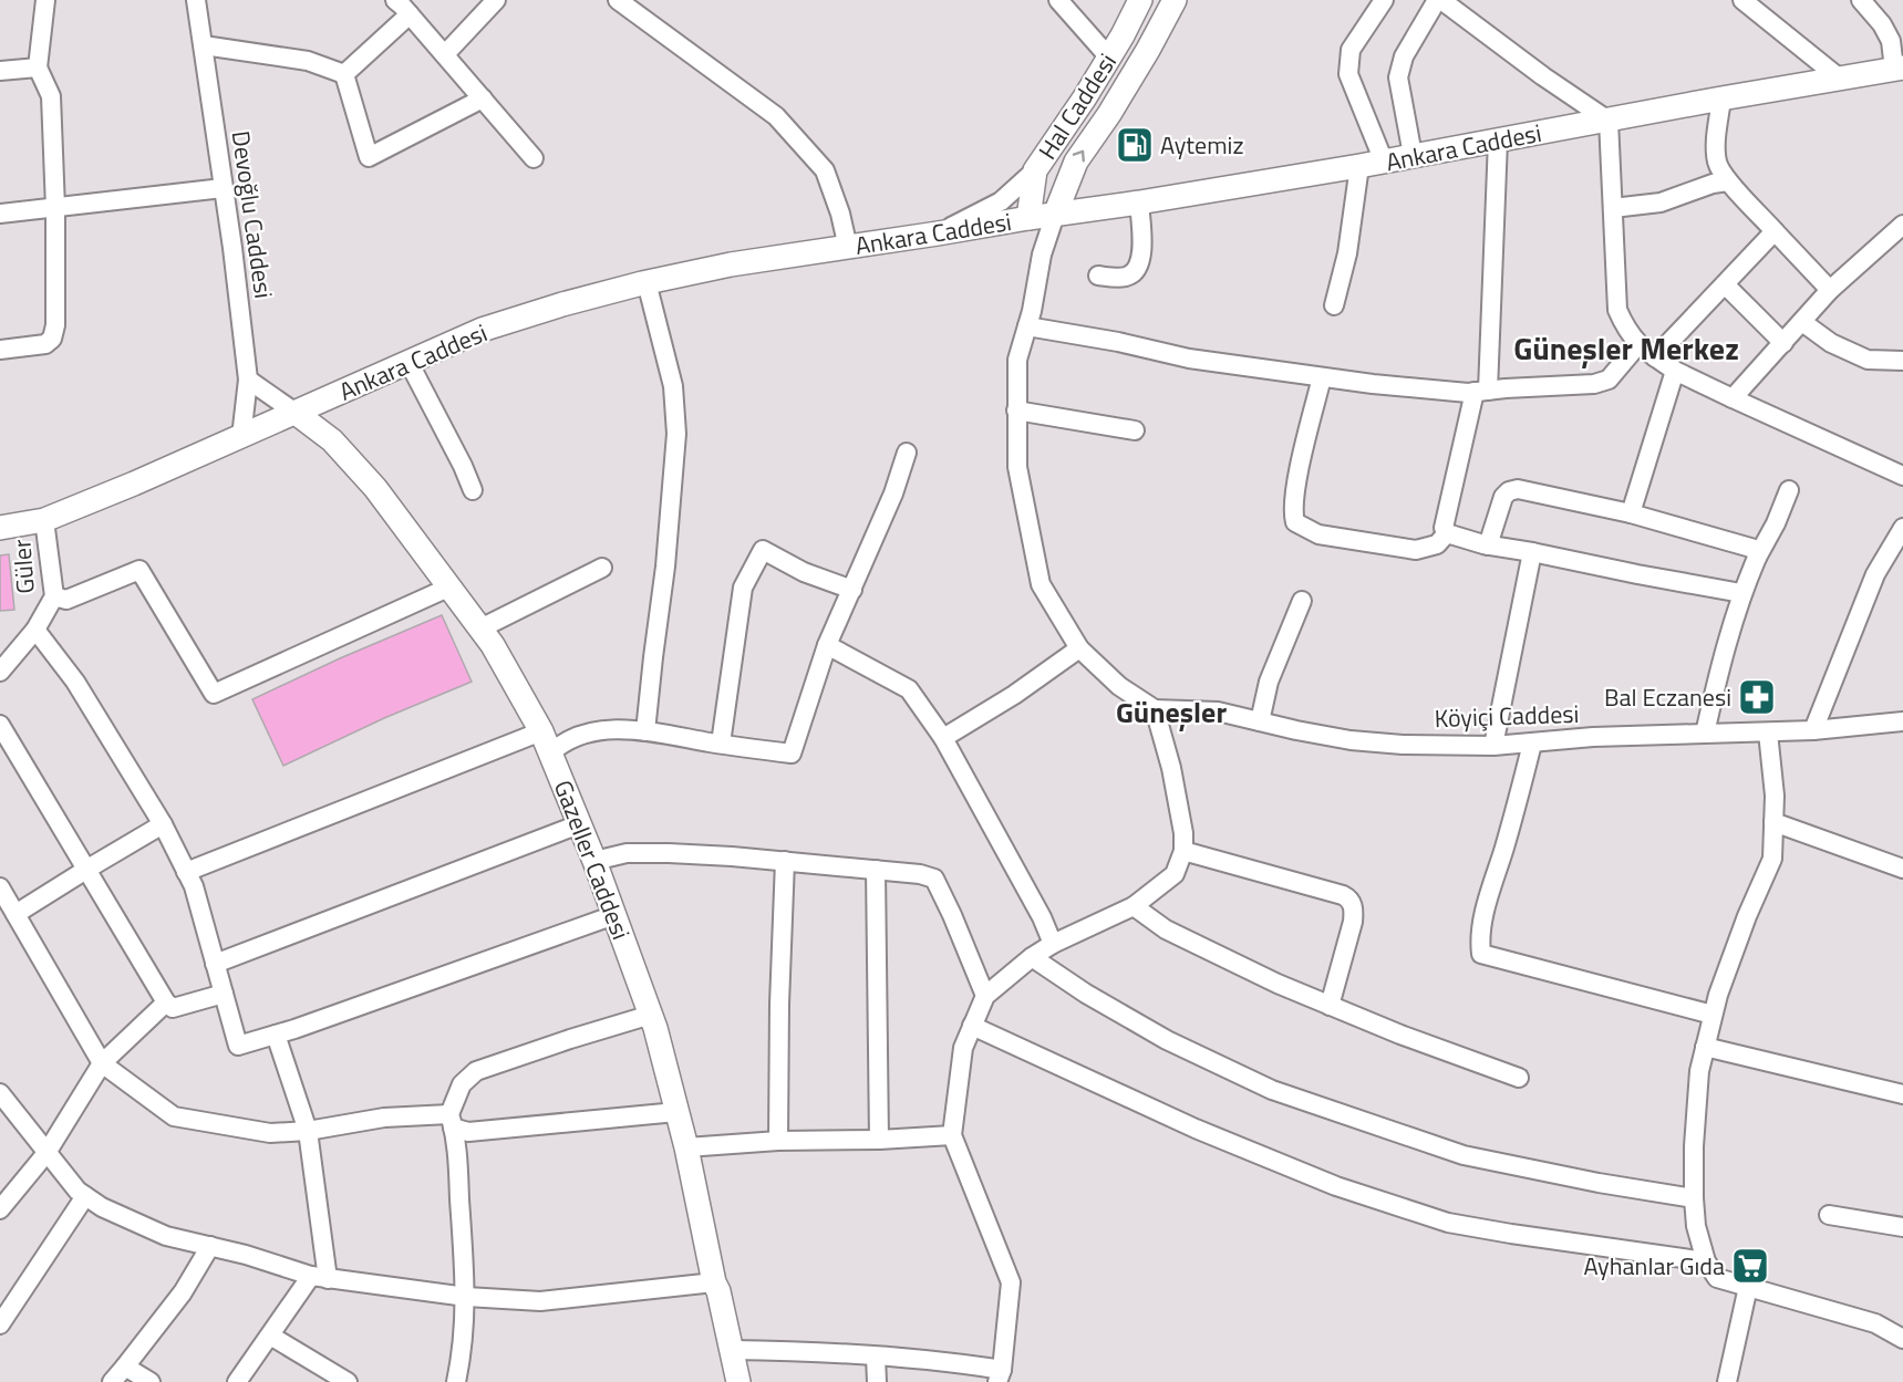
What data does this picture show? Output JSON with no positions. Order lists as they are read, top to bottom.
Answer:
{
  "streets": {
    "street": [
      "Hal Caddesi",
      "Ankara Caddesi",
      "Devoğlu Caddesi",
      "Güler",
      "Köyiçi Caddesi",
      "Gazeller Caddesi"
    ]
  },
  "crossings": [
    ["Hal Caddesi", "Ankara Caddesi"],
    ["Ankara Caddesi", "Devoğlu Caddesi"],
    ["Ankara Caddesi", "Güler"],
    ["Ankara Caddesi", "Gazeller Caddesi"]
  ],
  "districts": ["Güneşler Merkez", "Güneşler"],
  "places": {
    "fuel station": ["Aytemiz"],
    "pharmacy": ["Bal Eczanesi"],
    "supermarket": ["Ayhanlar Gıda"]
  }
}
